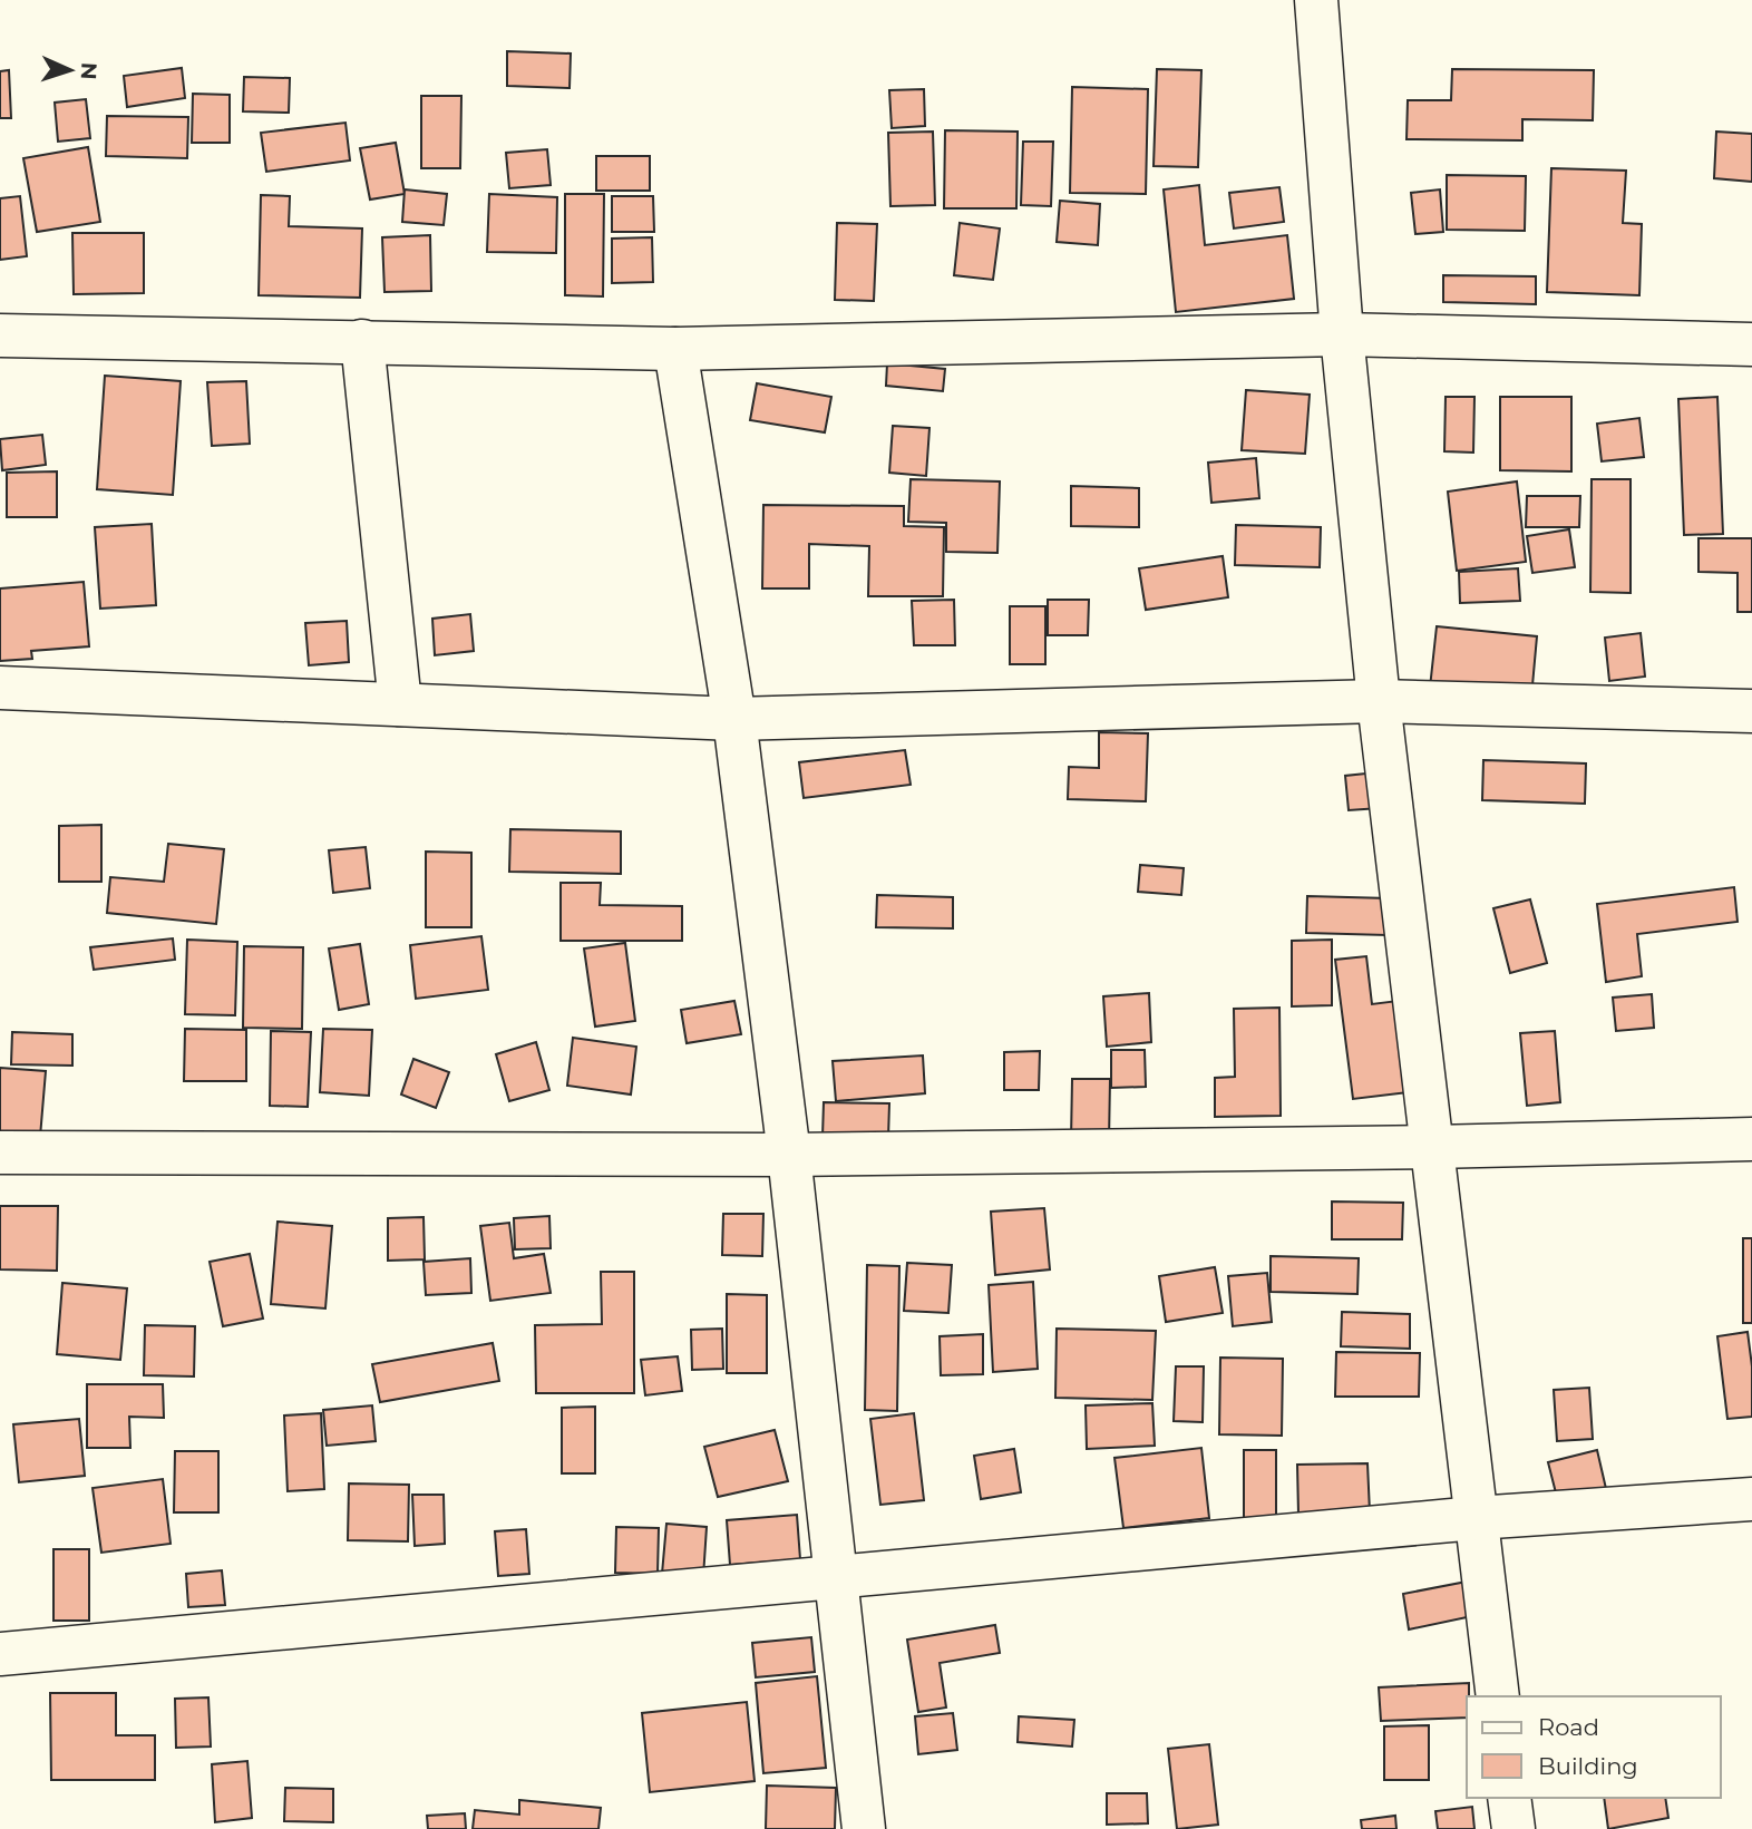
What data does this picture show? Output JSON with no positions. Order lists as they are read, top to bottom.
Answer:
{
  "legend": ["Road", "Building"],
  "north": "right"
}
